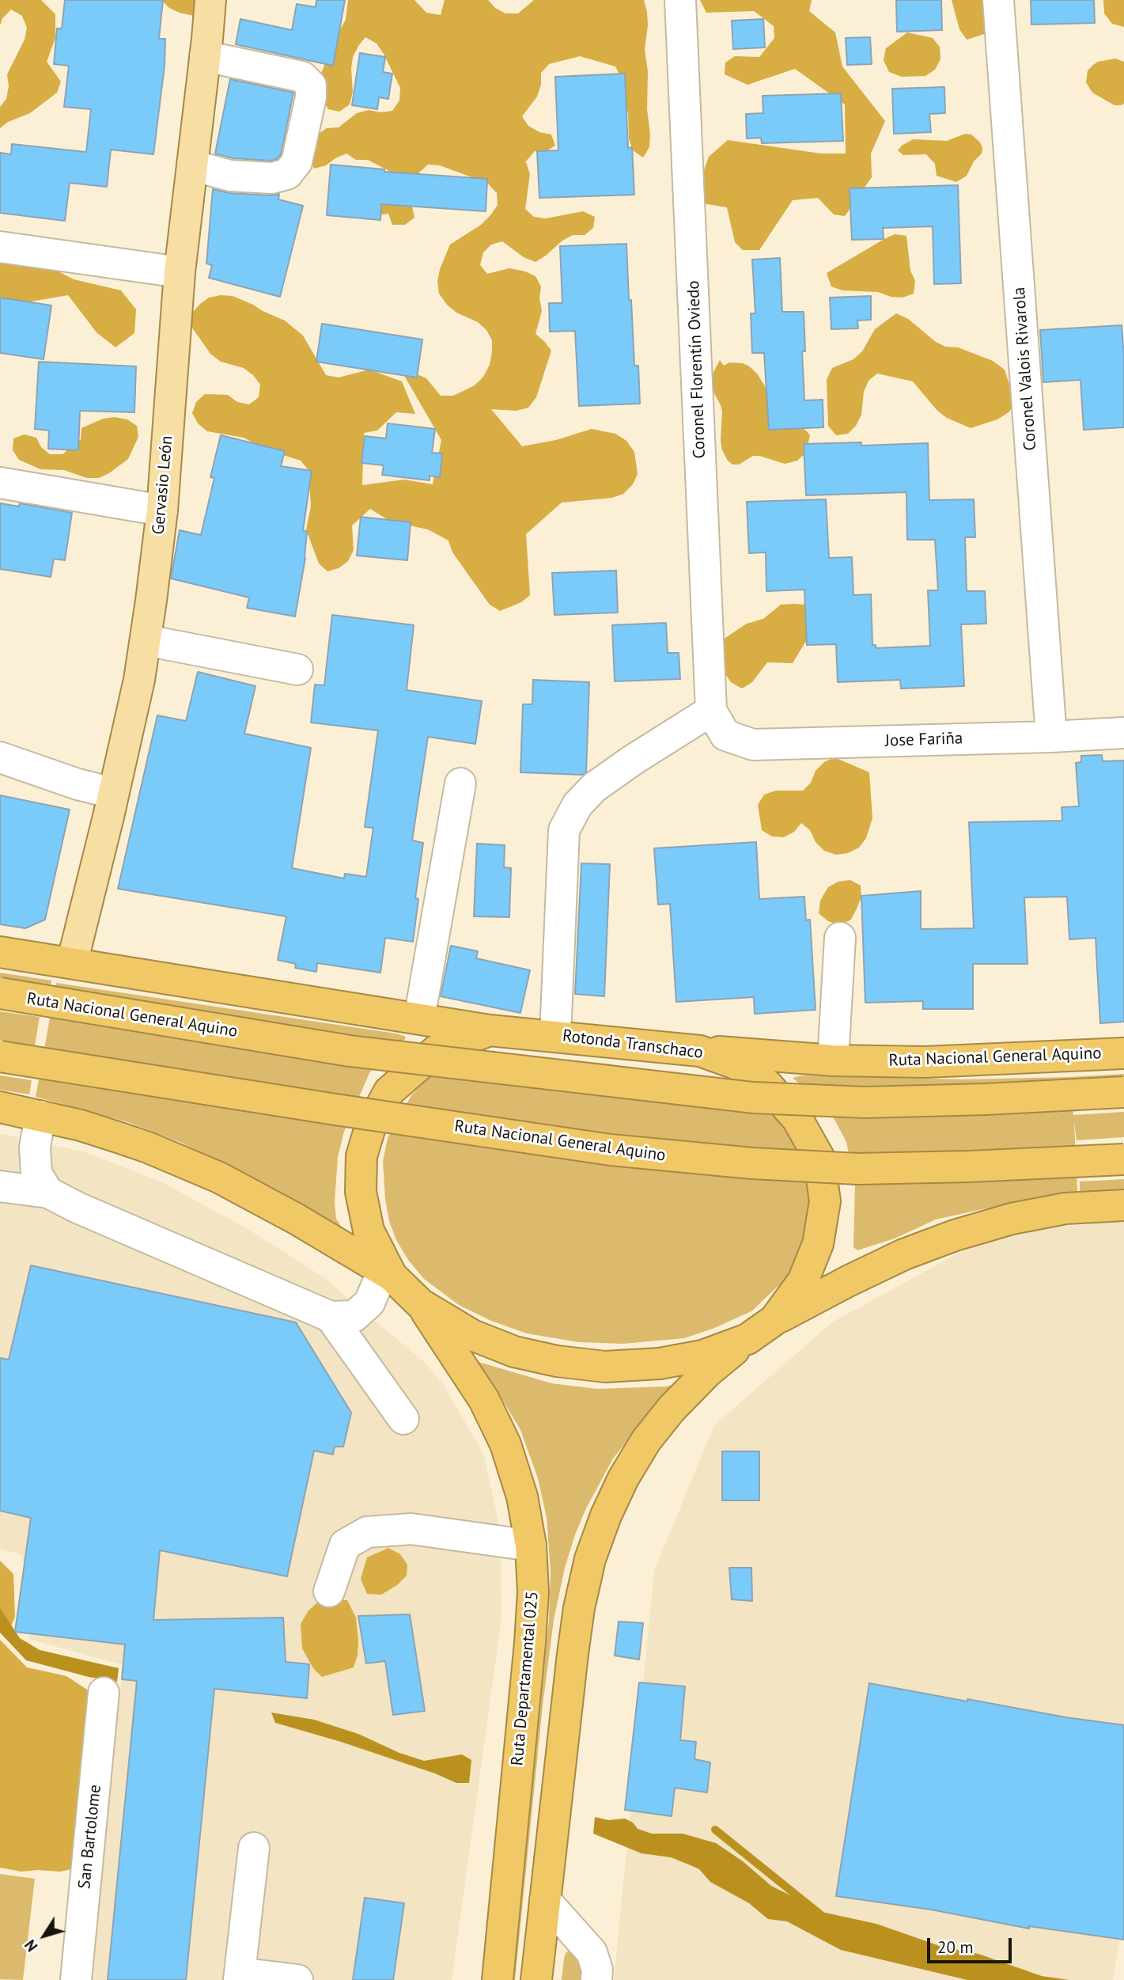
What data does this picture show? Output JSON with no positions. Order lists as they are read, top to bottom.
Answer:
{
  "streets": {
    "highway": ["Ruta Nacional General Aquino", "Rotonda Transchaco", "Ruta Departamental 025"],
    "main road": ["Gervasio León"],
    "street": [
      "Coronel Valois Rivarola",
      "Coronel Florentín Oviedo",
      "Jose Fariña",
      "San Bartolome"
    ]
  },
  "crossings": [
    ["Coronel Valois Rivarola", "Jose Fariña"],
    ["Coronel Florentín Oviedo", "Jose Fariña"],
    ["Ruta Nacional General Aquino", "Rotonda Transchaco"],
    ["Rotonda Transchaco", "Ruta Departamental 025"]
  ],
  "scale_bar": "20 m",
  "north": "bottom left"
}
